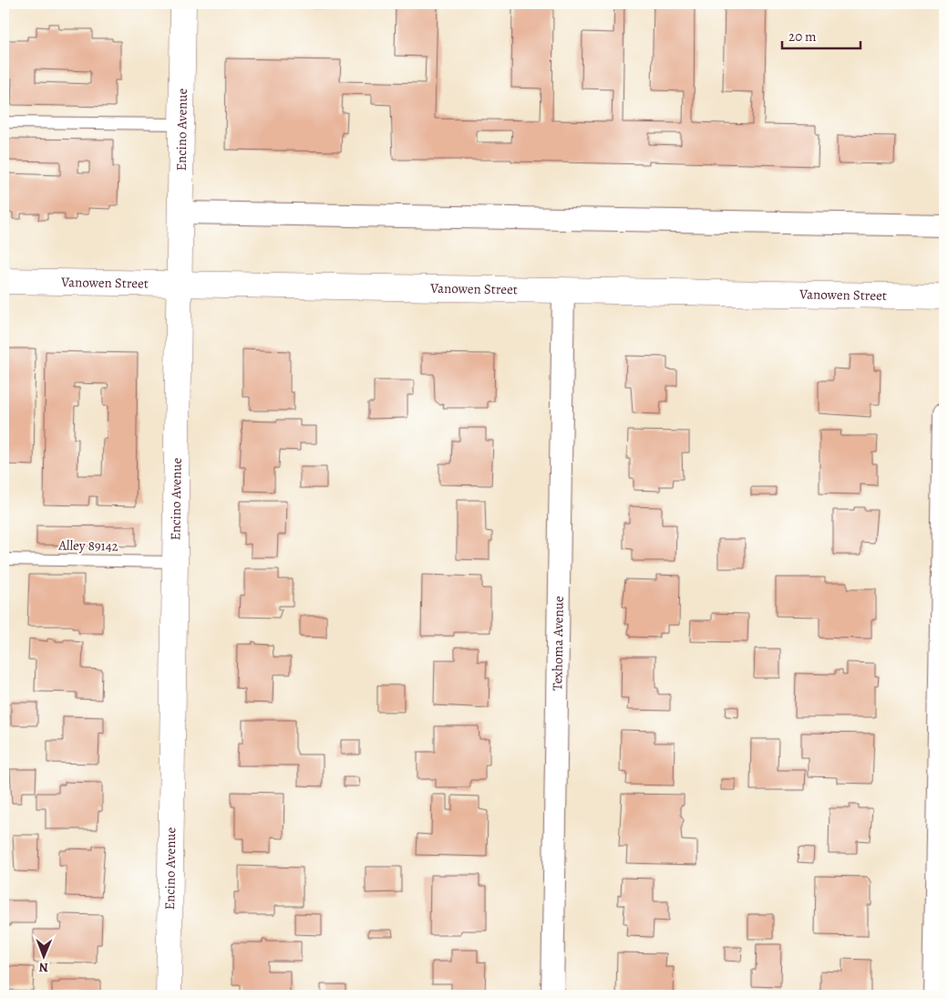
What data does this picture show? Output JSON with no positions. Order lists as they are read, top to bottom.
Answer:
{
  "streets": {
    "street": ["Encino Avenue", "Vanowen Street", "Texhoma Avenue"],
    "lane": ["Alley 89142"]
  },
  "crossings": [
    ["Encino Avenue", "Vanowen Street"],
    ["Encino Avenue", "Alley 89142"],
    ["Vanowen Street", "Texhoma Avenue"]
  ],
  "scale_bar": "20 m",
  "north": "bottom"
}
